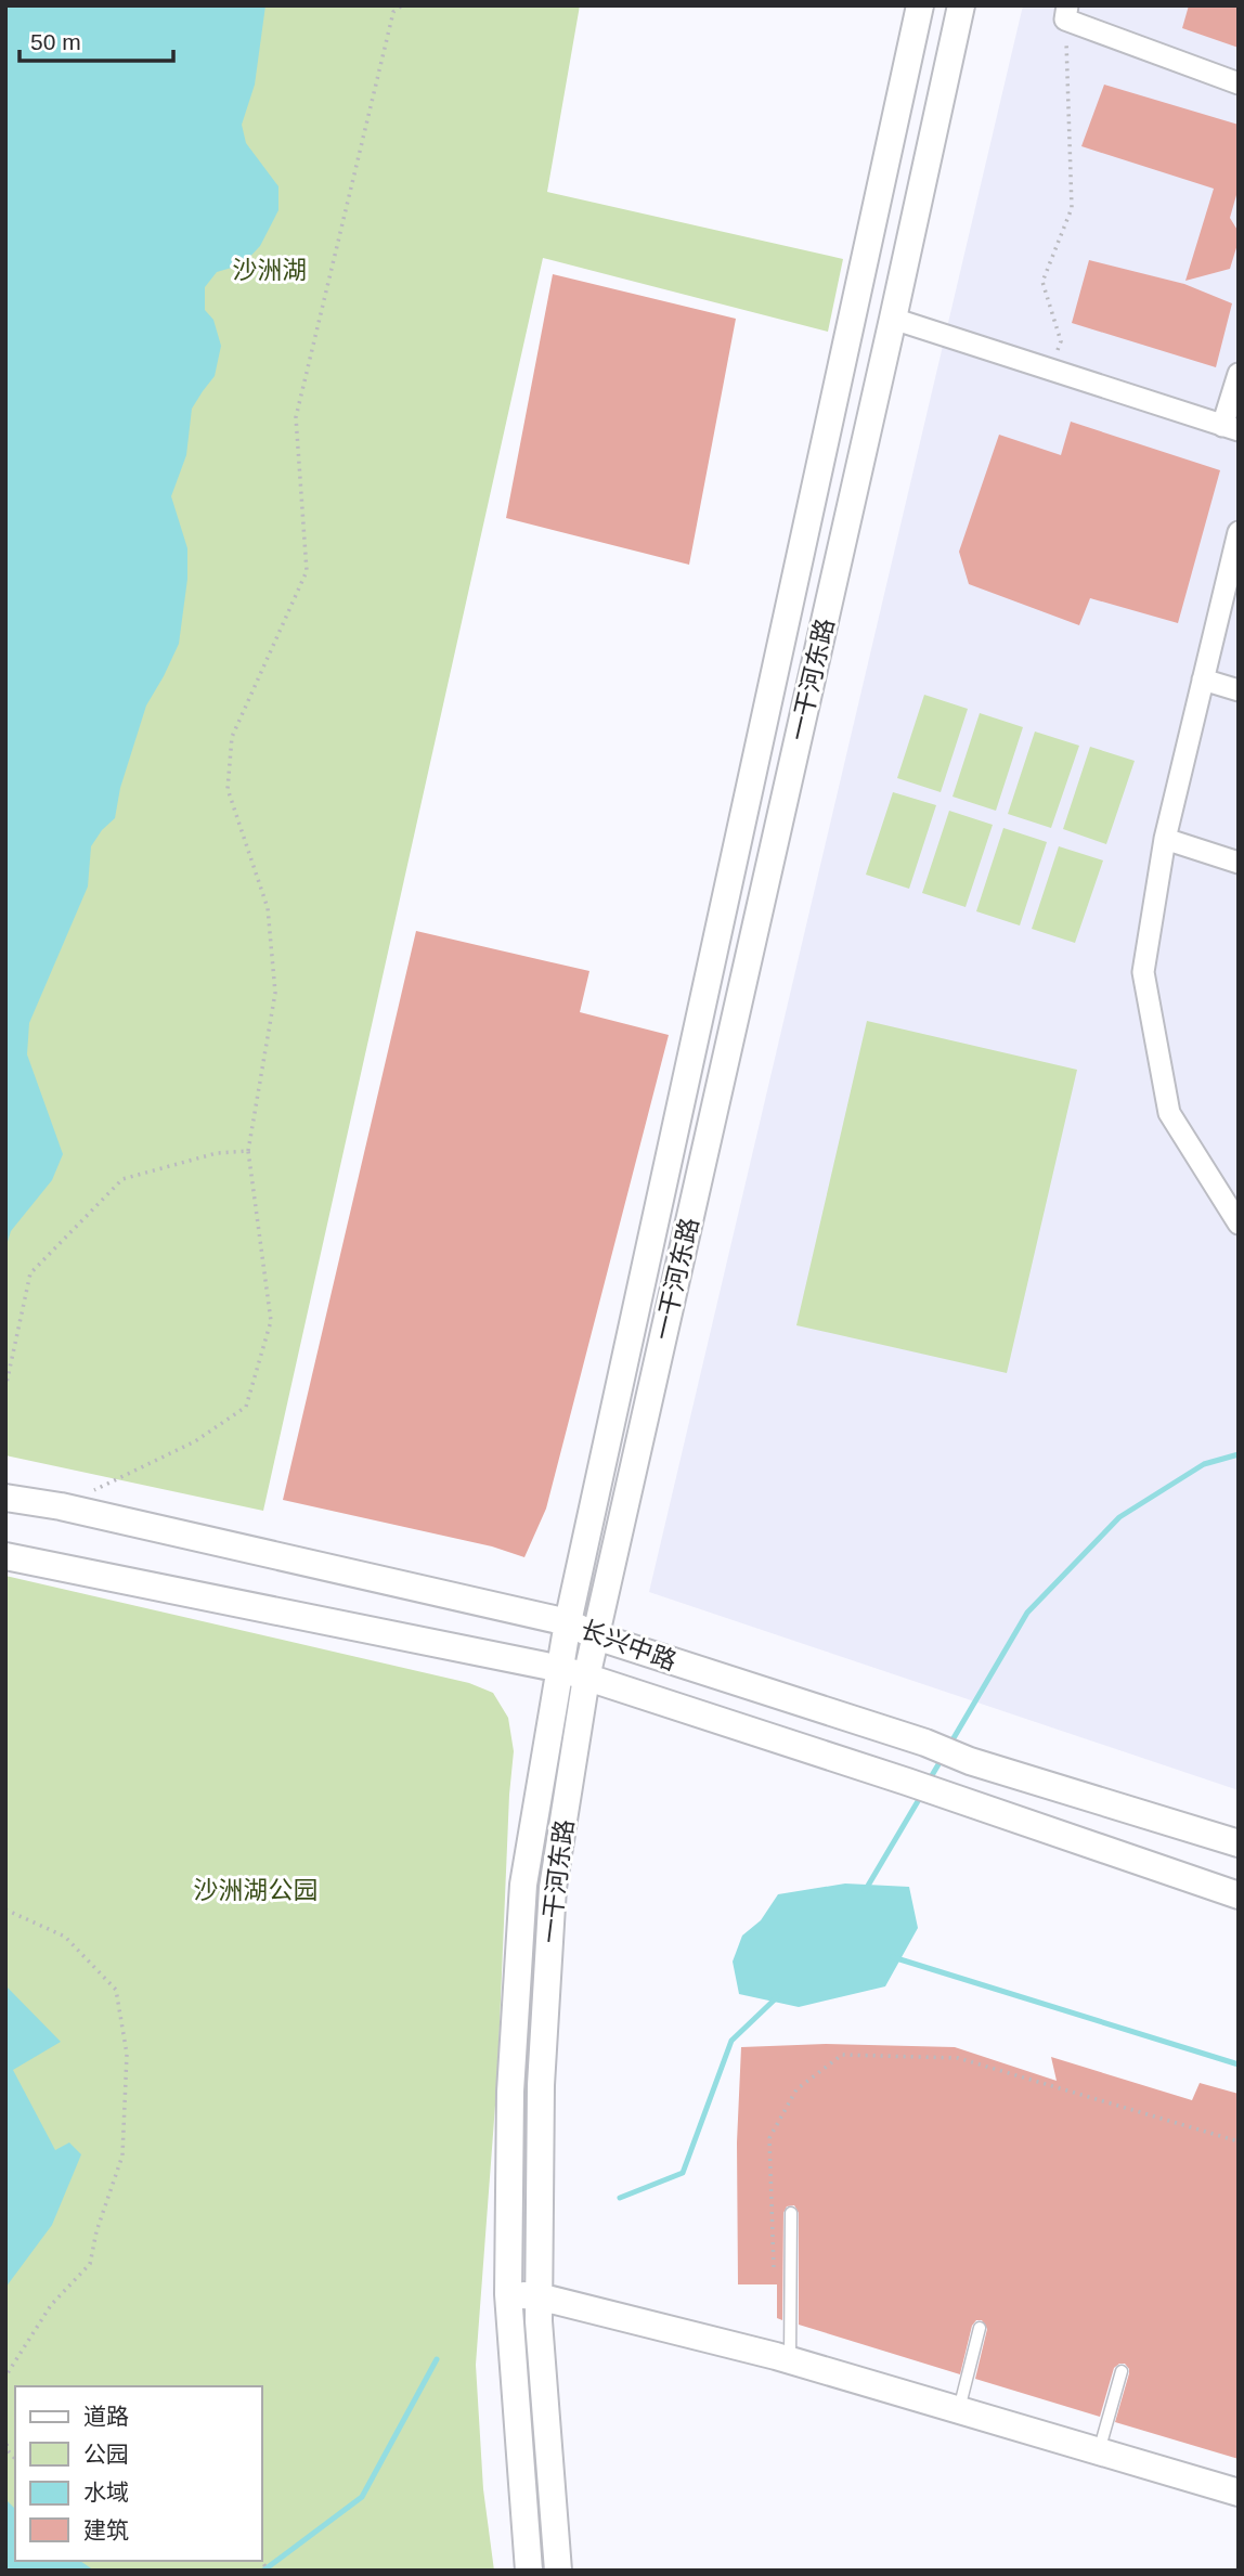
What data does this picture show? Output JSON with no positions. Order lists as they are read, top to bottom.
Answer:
{
  "streets": {
    "street": ["一干河东路", "长兴中路"]
  },
  "crossings": [
    ["一干河东路", "长兴中路"]
  ],
  "parks": ["沙洲湖", "沙洲湖公园"],
  "legend": [
    "道路",
    "公园",
    "水域",
    "建筑"
  ],
  "scale_bar": "50 m"
}
